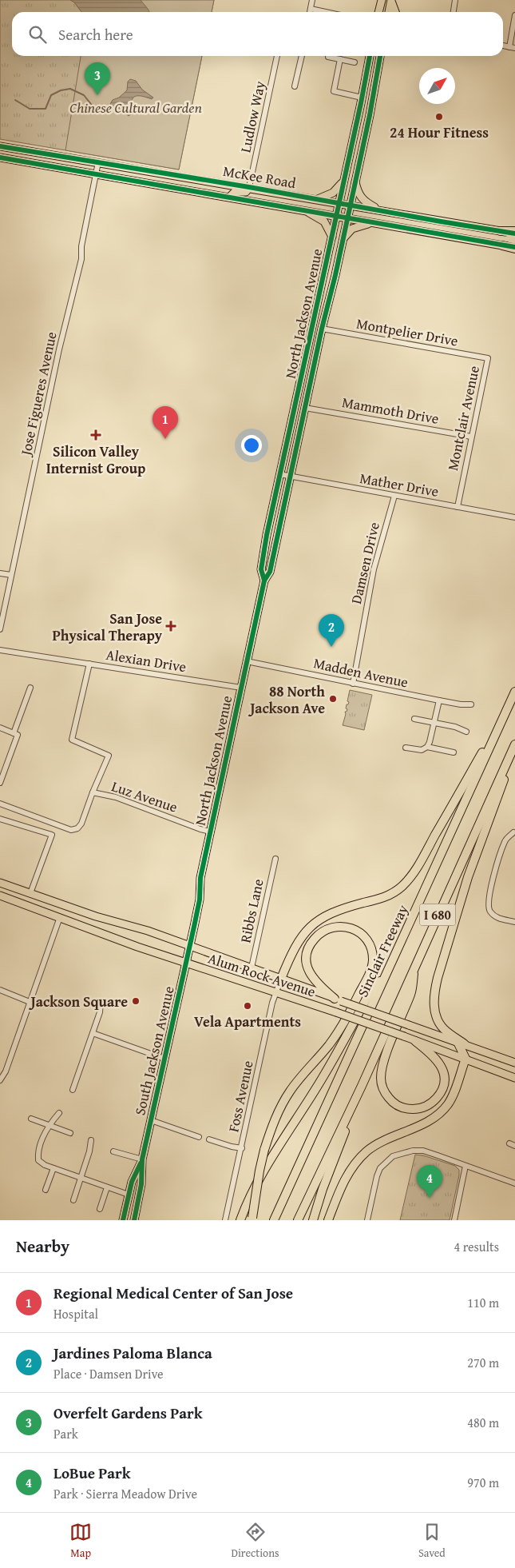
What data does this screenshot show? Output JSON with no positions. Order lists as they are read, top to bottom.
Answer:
{
  "streets": {
    "highway": ["I 680", "Sinclair Freeway"],
    "main road": [
      "McKee Road",
      "North Jackson Avenue",
      "Alum Rock Avenue",
      "South Jackson Avenue"
    ],
    "street": [
      "Ludlow Way",
      "Montpelier Drive",
      "Jose Figueres Avenue",
      "Mammoth Drive",
      "Montclair Avenue",
      "Mather Drive",
      "Damsen Drive",
      "Alexian Drive",
      "Madden Avenue",
      "Luz Avenue",
      "Ribbs Lane",
      "Foss Avenue"
    ]
  },
  "crossings": [
    ["Ludlow Way", "McKee Road"],
    ["McKee Road", "North Jackson Avenue"],
    ["McKee Road", "Jose Figueres Avenue"],
    ["North Jackson Avenue", "Montpelier Drive"],
    ["North Jackson Avenue", "Mammoth Drive"],
    ["North Jackson Avenue", "Mather Drive"],
    ["North Jackson Avenue", "Alexian Drive"],
    ["North Jackson Avenue", "Madden Avenue"],
    ["North Jackson Avenue", "Luz Avenue"],
    ["North Jackson Avenue", "Alum Rock Avenue"],
    ["North Jackson Avenue", "South Jackson Avenue"],
    ["Montpelier Drive", "Montclair Avenue"],
    ["Mammoth Drive", "Montclair Avenue"],
    ["Montclair Avenue", "Mather Drive"],
    ["Mather Drive", "Damsen Drive"],
    ["Damsen Drive", "Madden Avenue"],
    ["Alexian Drive", "Luz Avenue"],
    ["Ribbs Lane", "Alum Rock Avenue"],
    ["Alum Rock Avenue", "South Jackson Avenue"],
    ["Alum Rock Avenue", "Foss Avenue"]
  ],
  "parks": ["Chinese Cultural Garden"],
  "places": {
    "other": [
      "24 Hour Fitness",
      "88 North Jackson Ave",
      "Jackson Square",
      "Vela Apartments"
    ],
    "health": ["Silicon Valley Internist Group", "San Jose Physical Therapy"]
  },
  "north": "top right",
  "page": {
    "search": "Search here",
    "pins": [
      "3",
      "1",
      "2",
      "4"
    ],
    "heading": ["Nearby", "4 results"],
    "list": [
      {
        "mark": "1",
        "name": "Regional Medical Center of San Jose",
        "note": "Hospital",
        "value": "110 m"
      },
      {
        "mark": "2",
        "name": "Jardines Paloma Blanca",
        "note": "Place · Damsen Drive",
        "value": "270 m"
      },
      {
        "mark": "3",
        "name": "Overfelt Gardens Park",
        "note": "Park",
        "value": "480 m"
      },
      {
        "mark": "4",
        "name": "LoBue Park",
        "note": "Park · Sierra Meadow Drive",
        "value": "970 m"
      }
    ],
    "nav": ["Map", "Directions", "Saved"]
  }
}
